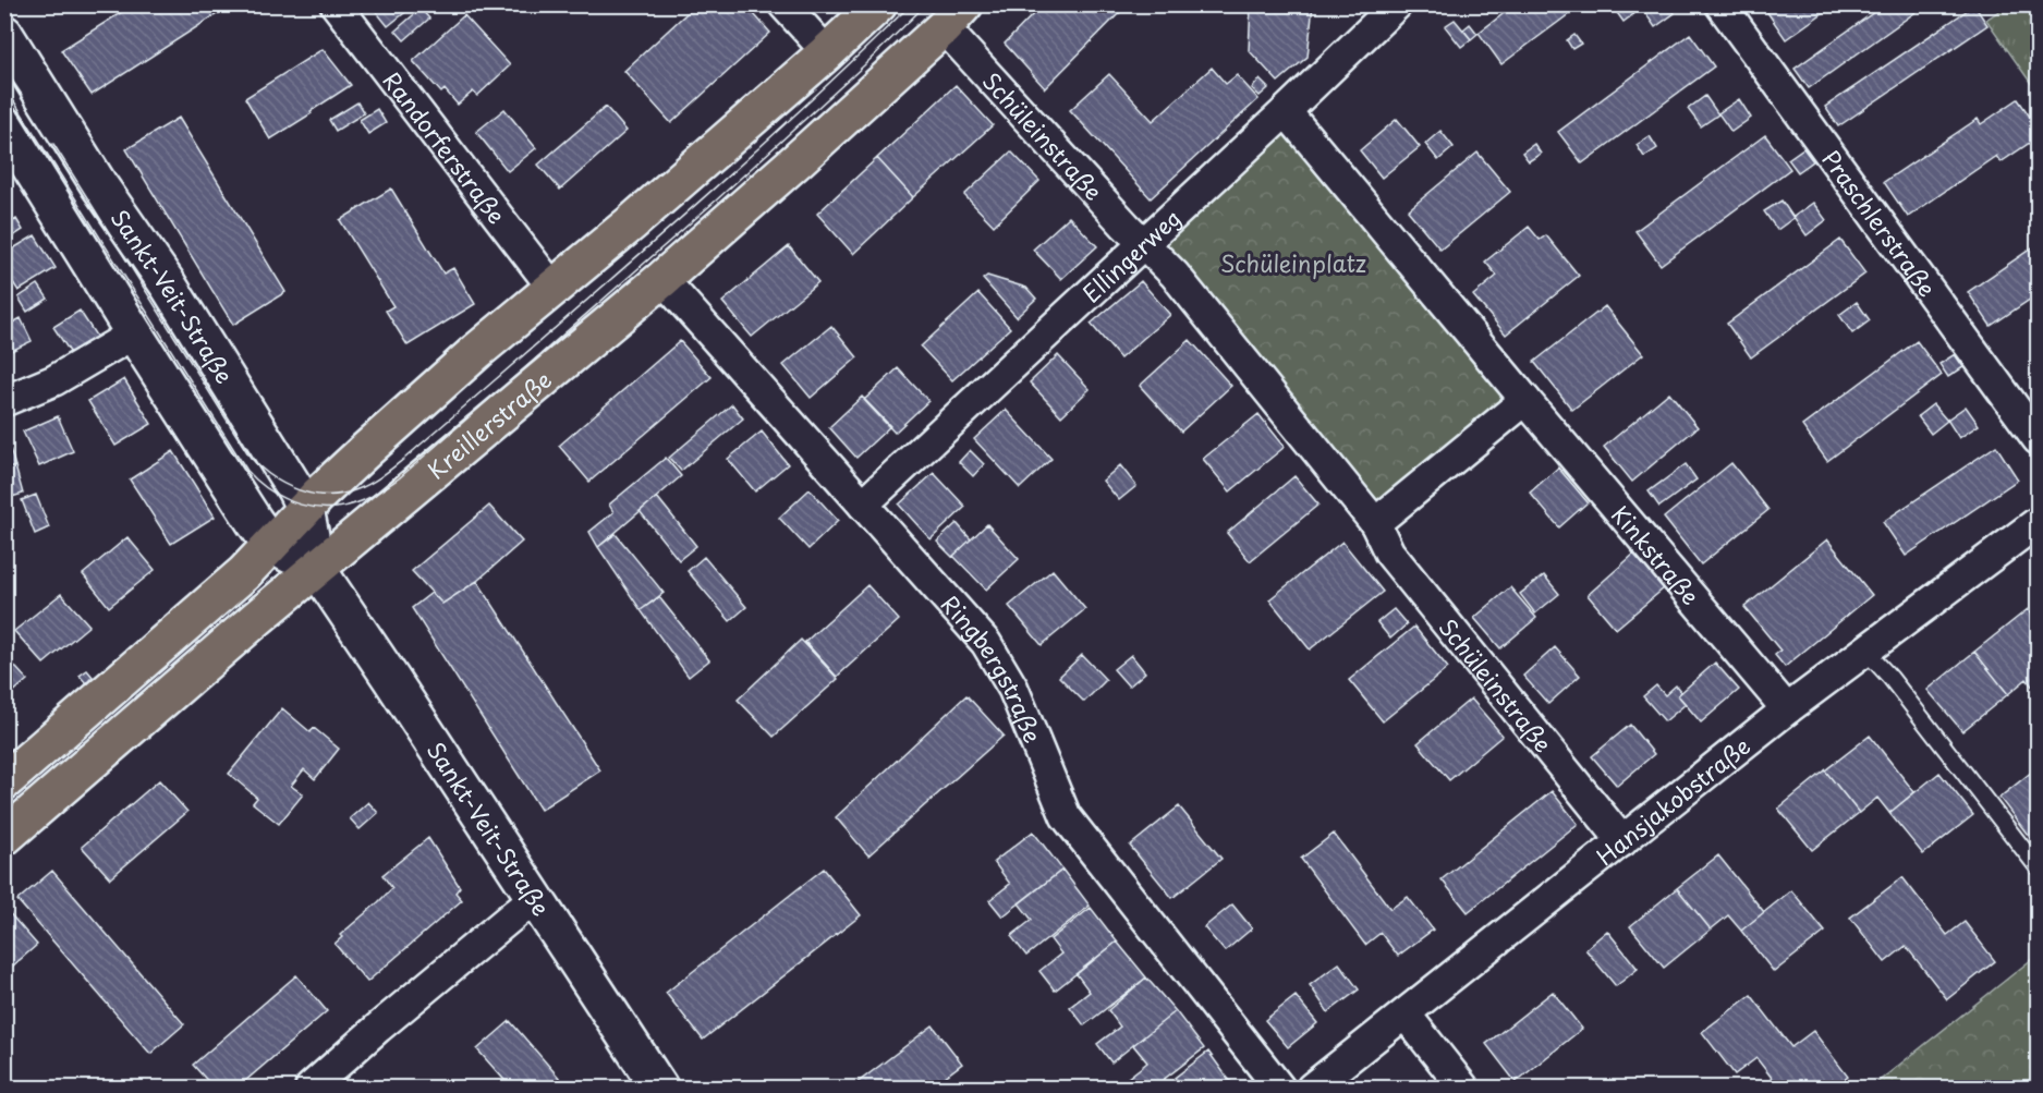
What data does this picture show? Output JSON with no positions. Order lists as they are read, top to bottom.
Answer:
{
  "streets": {
    "main road": ["Kreillerstraße"],
    "street": [
      "Schüleinstraße",
      "Randorferstraße",
      "Praschlerstraße",
      "Ellingerweg",
      "Sankt-Veit-Straße",
      "Kinkstraße",
      "Ringbergstraße",
      "Hansjakobstraße"
    ]
  },
  "crossings": [
    ["Schüleinstraße", "Ellingerweg"],
    ["Schüleinstraße", "Kreillerstraße"],
    ["Schüleinstraße", "Hansjakobstraße"],
    ["Ellingerweg", "Ringbergstraße"],
    ["Sankt-Veit-Straße", "Kreillerstraße"],
    ["Kreillerstraße", "Ringbergstraße"],
    ["Kinkstraße", "Hansjakobstraße"]
  ],
  "parks": ["Schüleinplatz"]
}
